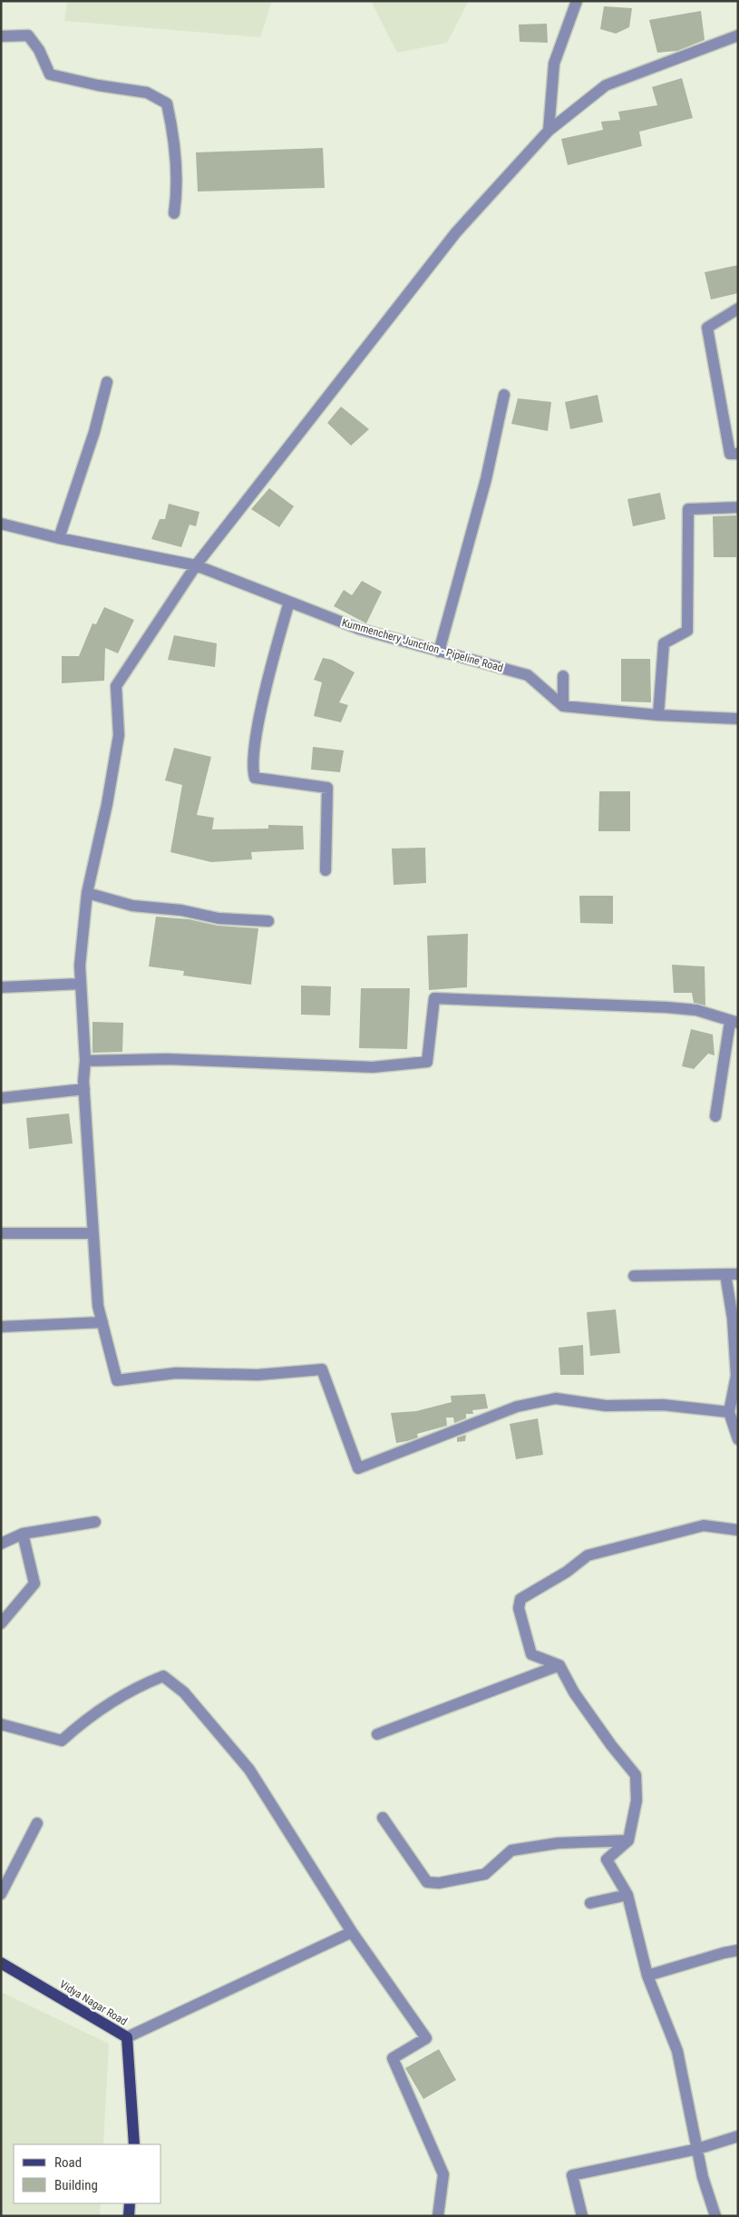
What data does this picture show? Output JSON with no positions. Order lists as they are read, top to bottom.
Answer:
{
  "streets": {
    "main road": ["Vidya Nagar Road"],
    "street": ["Kummenchery Junction - Pipeline Road"]
  },
  "legend": ["Road", "Building"]
}
